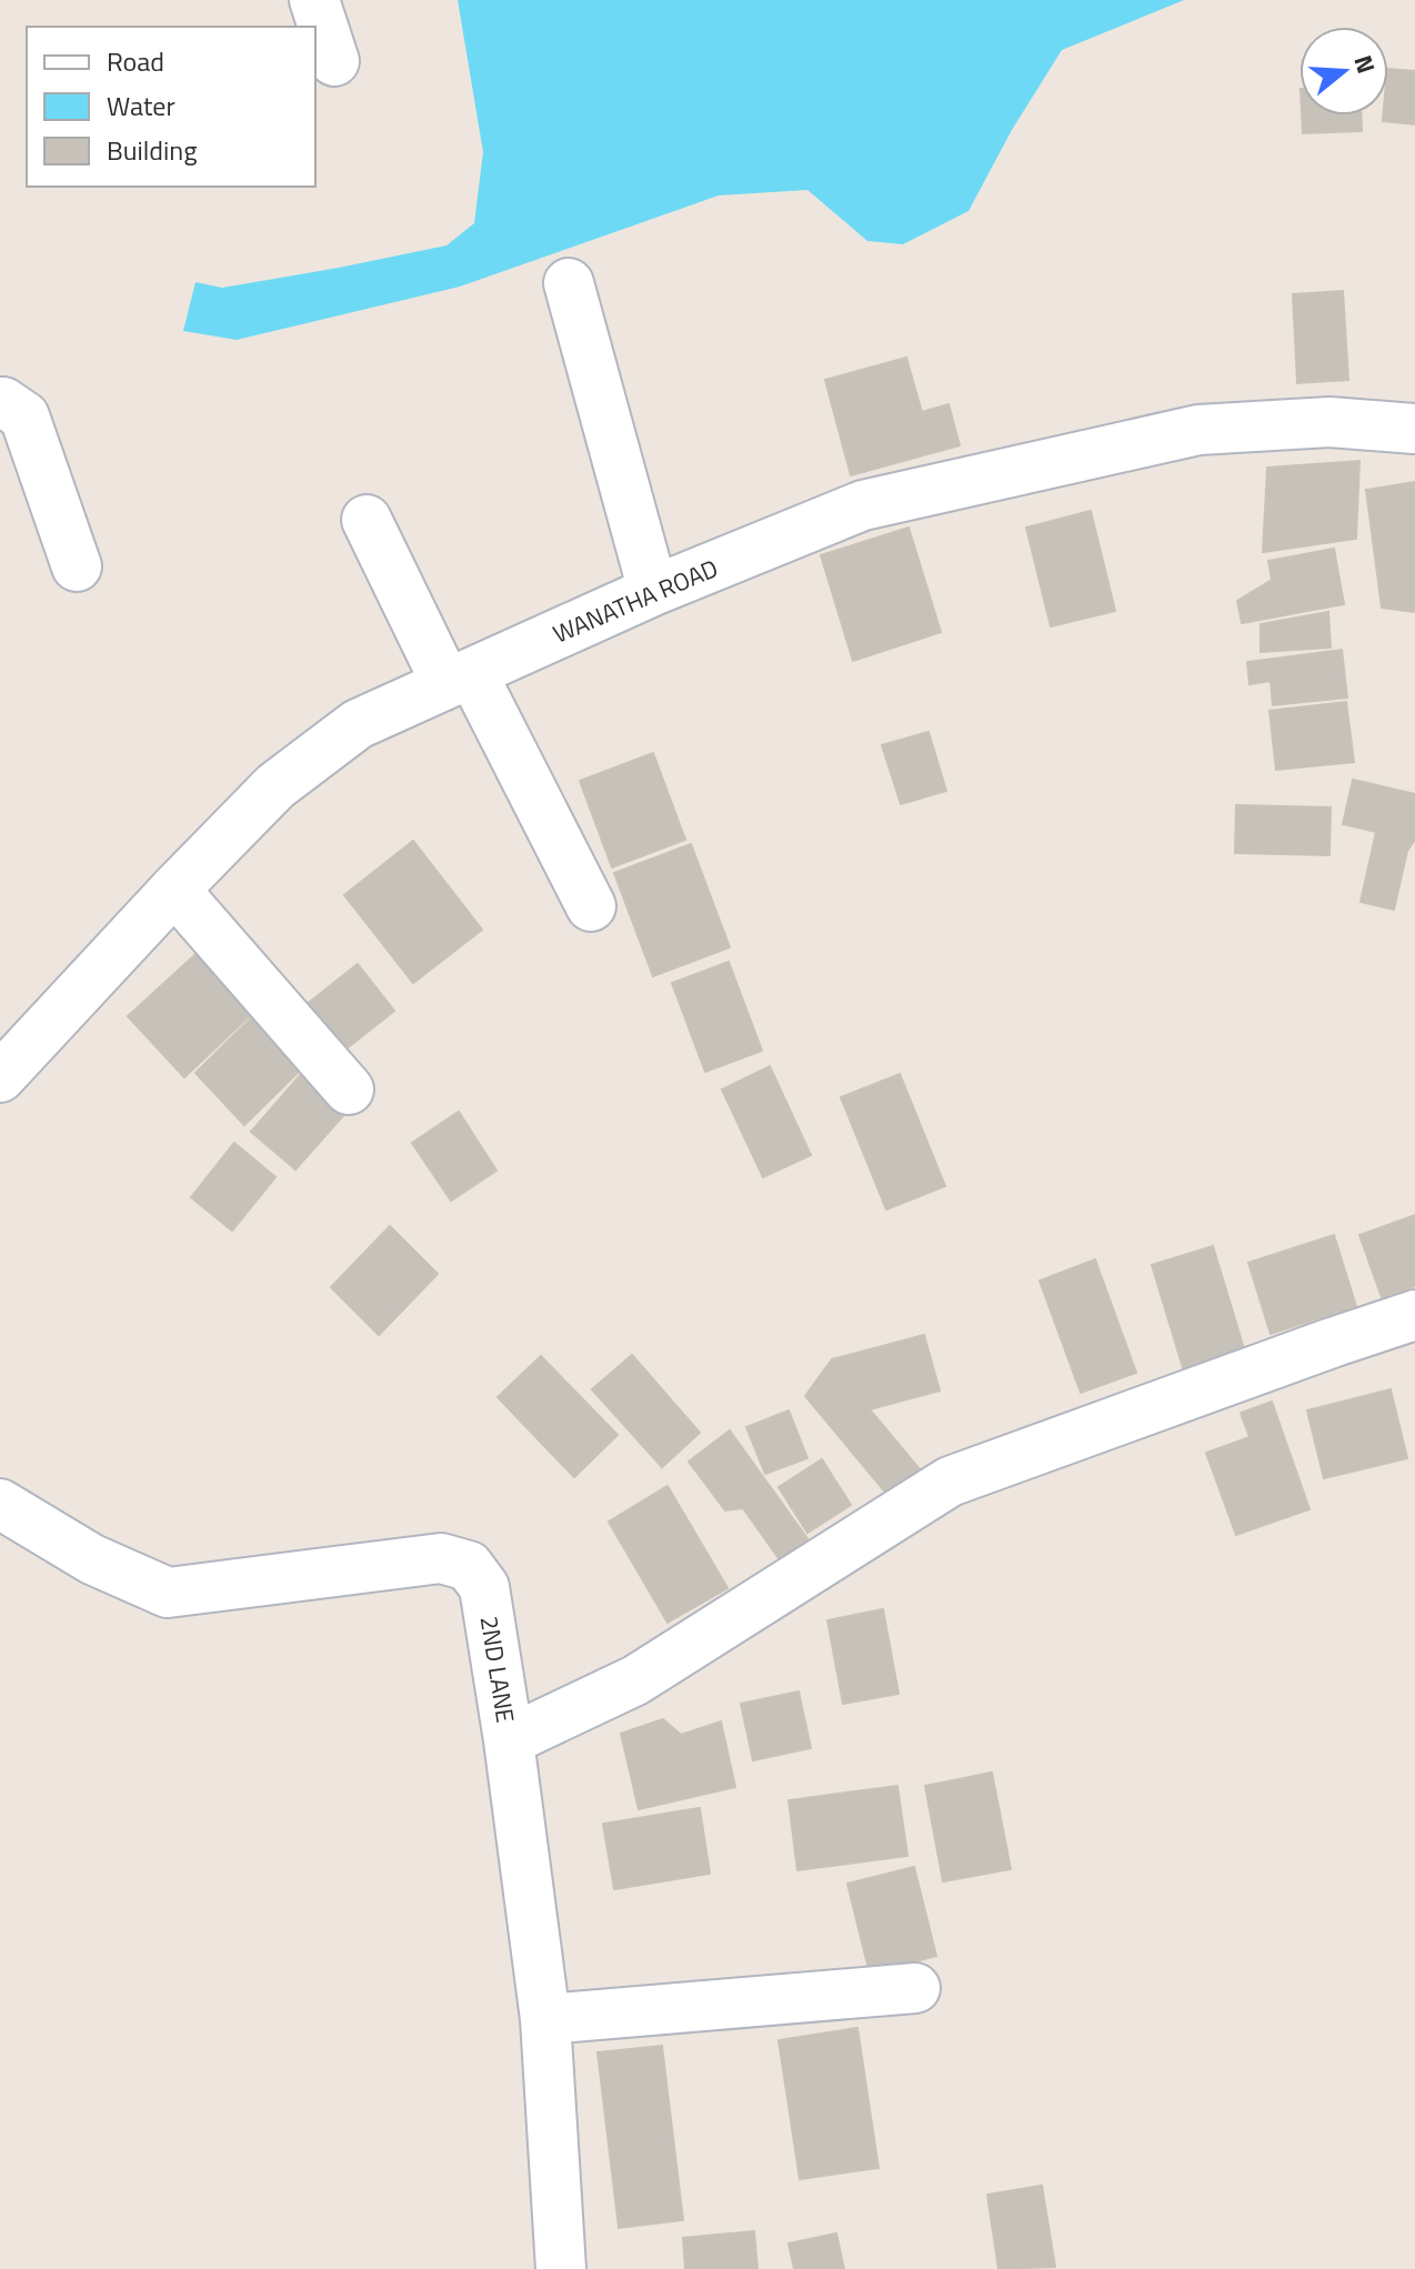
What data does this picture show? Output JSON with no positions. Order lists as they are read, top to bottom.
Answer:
{
  "streets": {
    "street": ["WANATHA ROAD", "2ND LANE"]
  },
  "legend": ["Road", "Water", "Building"],
  "north": "right"
}
